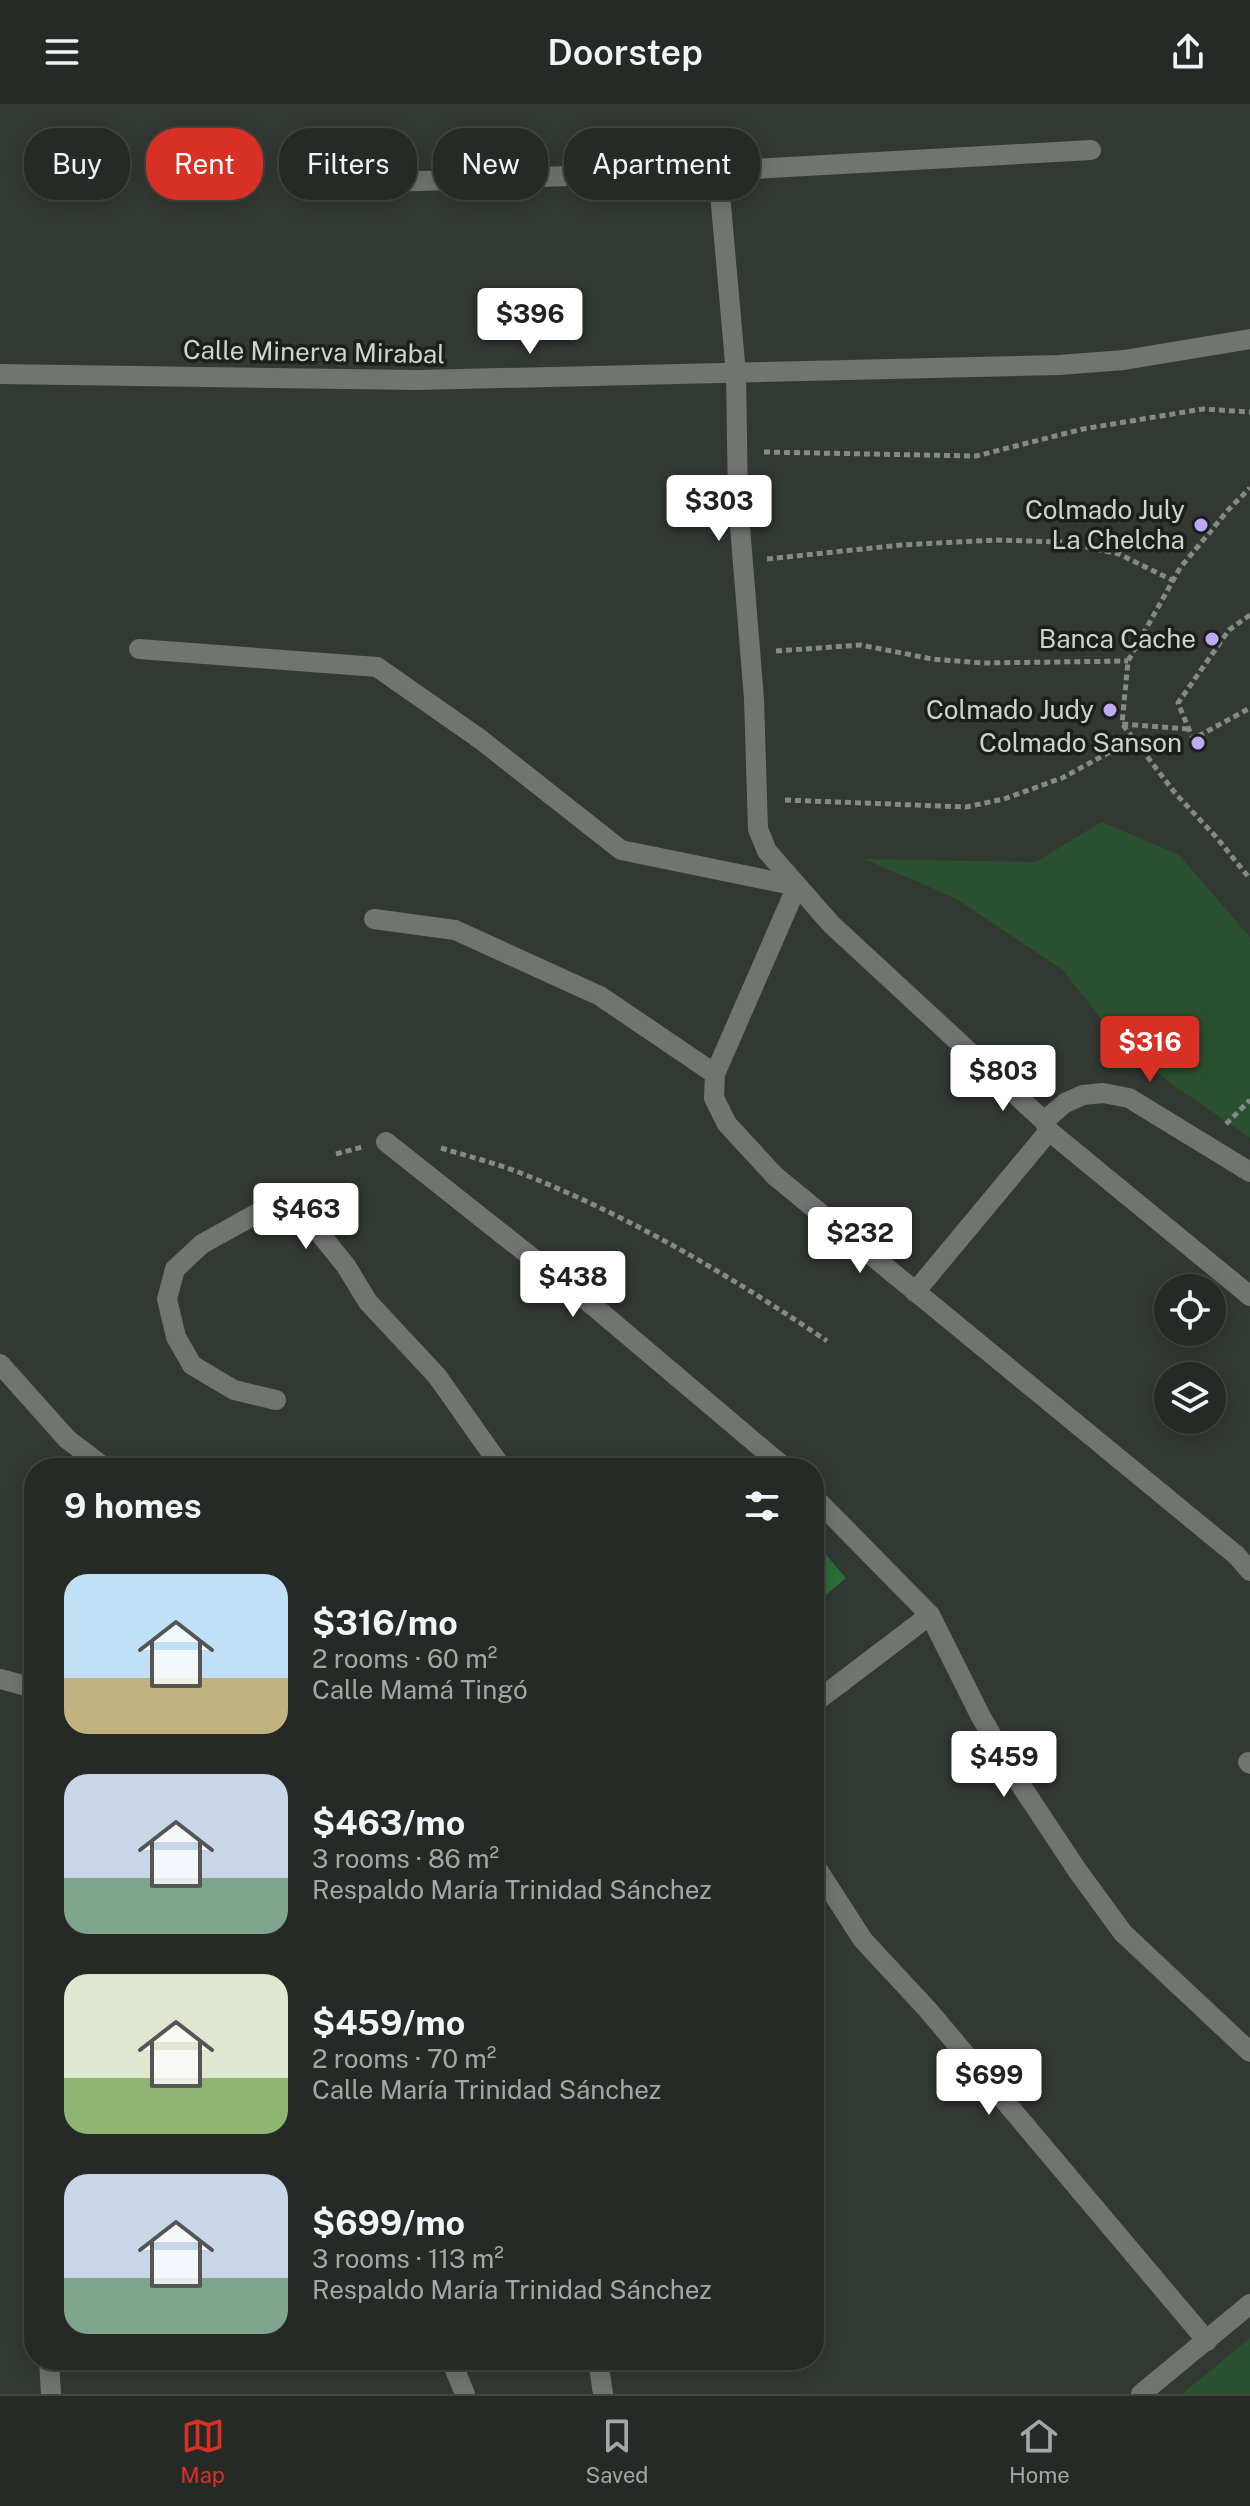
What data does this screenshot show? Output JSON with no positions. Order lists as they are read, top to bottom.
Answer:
{
  "streets": {
    "street": ["Calle Minerva Mirabal"]
  },
  "places": [
    "Colmado July La Chelcha",
    "Banca Cache",
    "Colmado Judy",
    "Colmado Sanson"
  ],
  "page": {
    "header": "Doorstep",
    "chip": [
      "Buy",
      "Rent",
      "Filters",
      "New",
      "Apartment"
    ],
    "price": [
      "$396",
      "$303",
      "$316",
      "$803",
      "$463",
      "$232",
      "$438",
      "$459",
      "$699"
    ],
    "heading": "9 homes",
    "list": [
      {
        "name": "$316/mo",
        "note": "2 rooms · 60 m² · Calle Mamá Tingó"
      },
      {
        "name": "$463/mo",
        "note": "3 rooms · 86 m² · Respaldo María Trinidad Sánchez"
      },
      {
        "name": "$459/mo",
        "note": "2 rooms · 70 m² · Calle María Trinidad Sánchez"
      },
      {
        "name": "$699/mo",
        "note": "3 rooms · 113 m² · Respaldo María Trinidad Sánchez"
      }
    ],
    "tabs": ["Map", "Saved", "Home"]
  }
}
